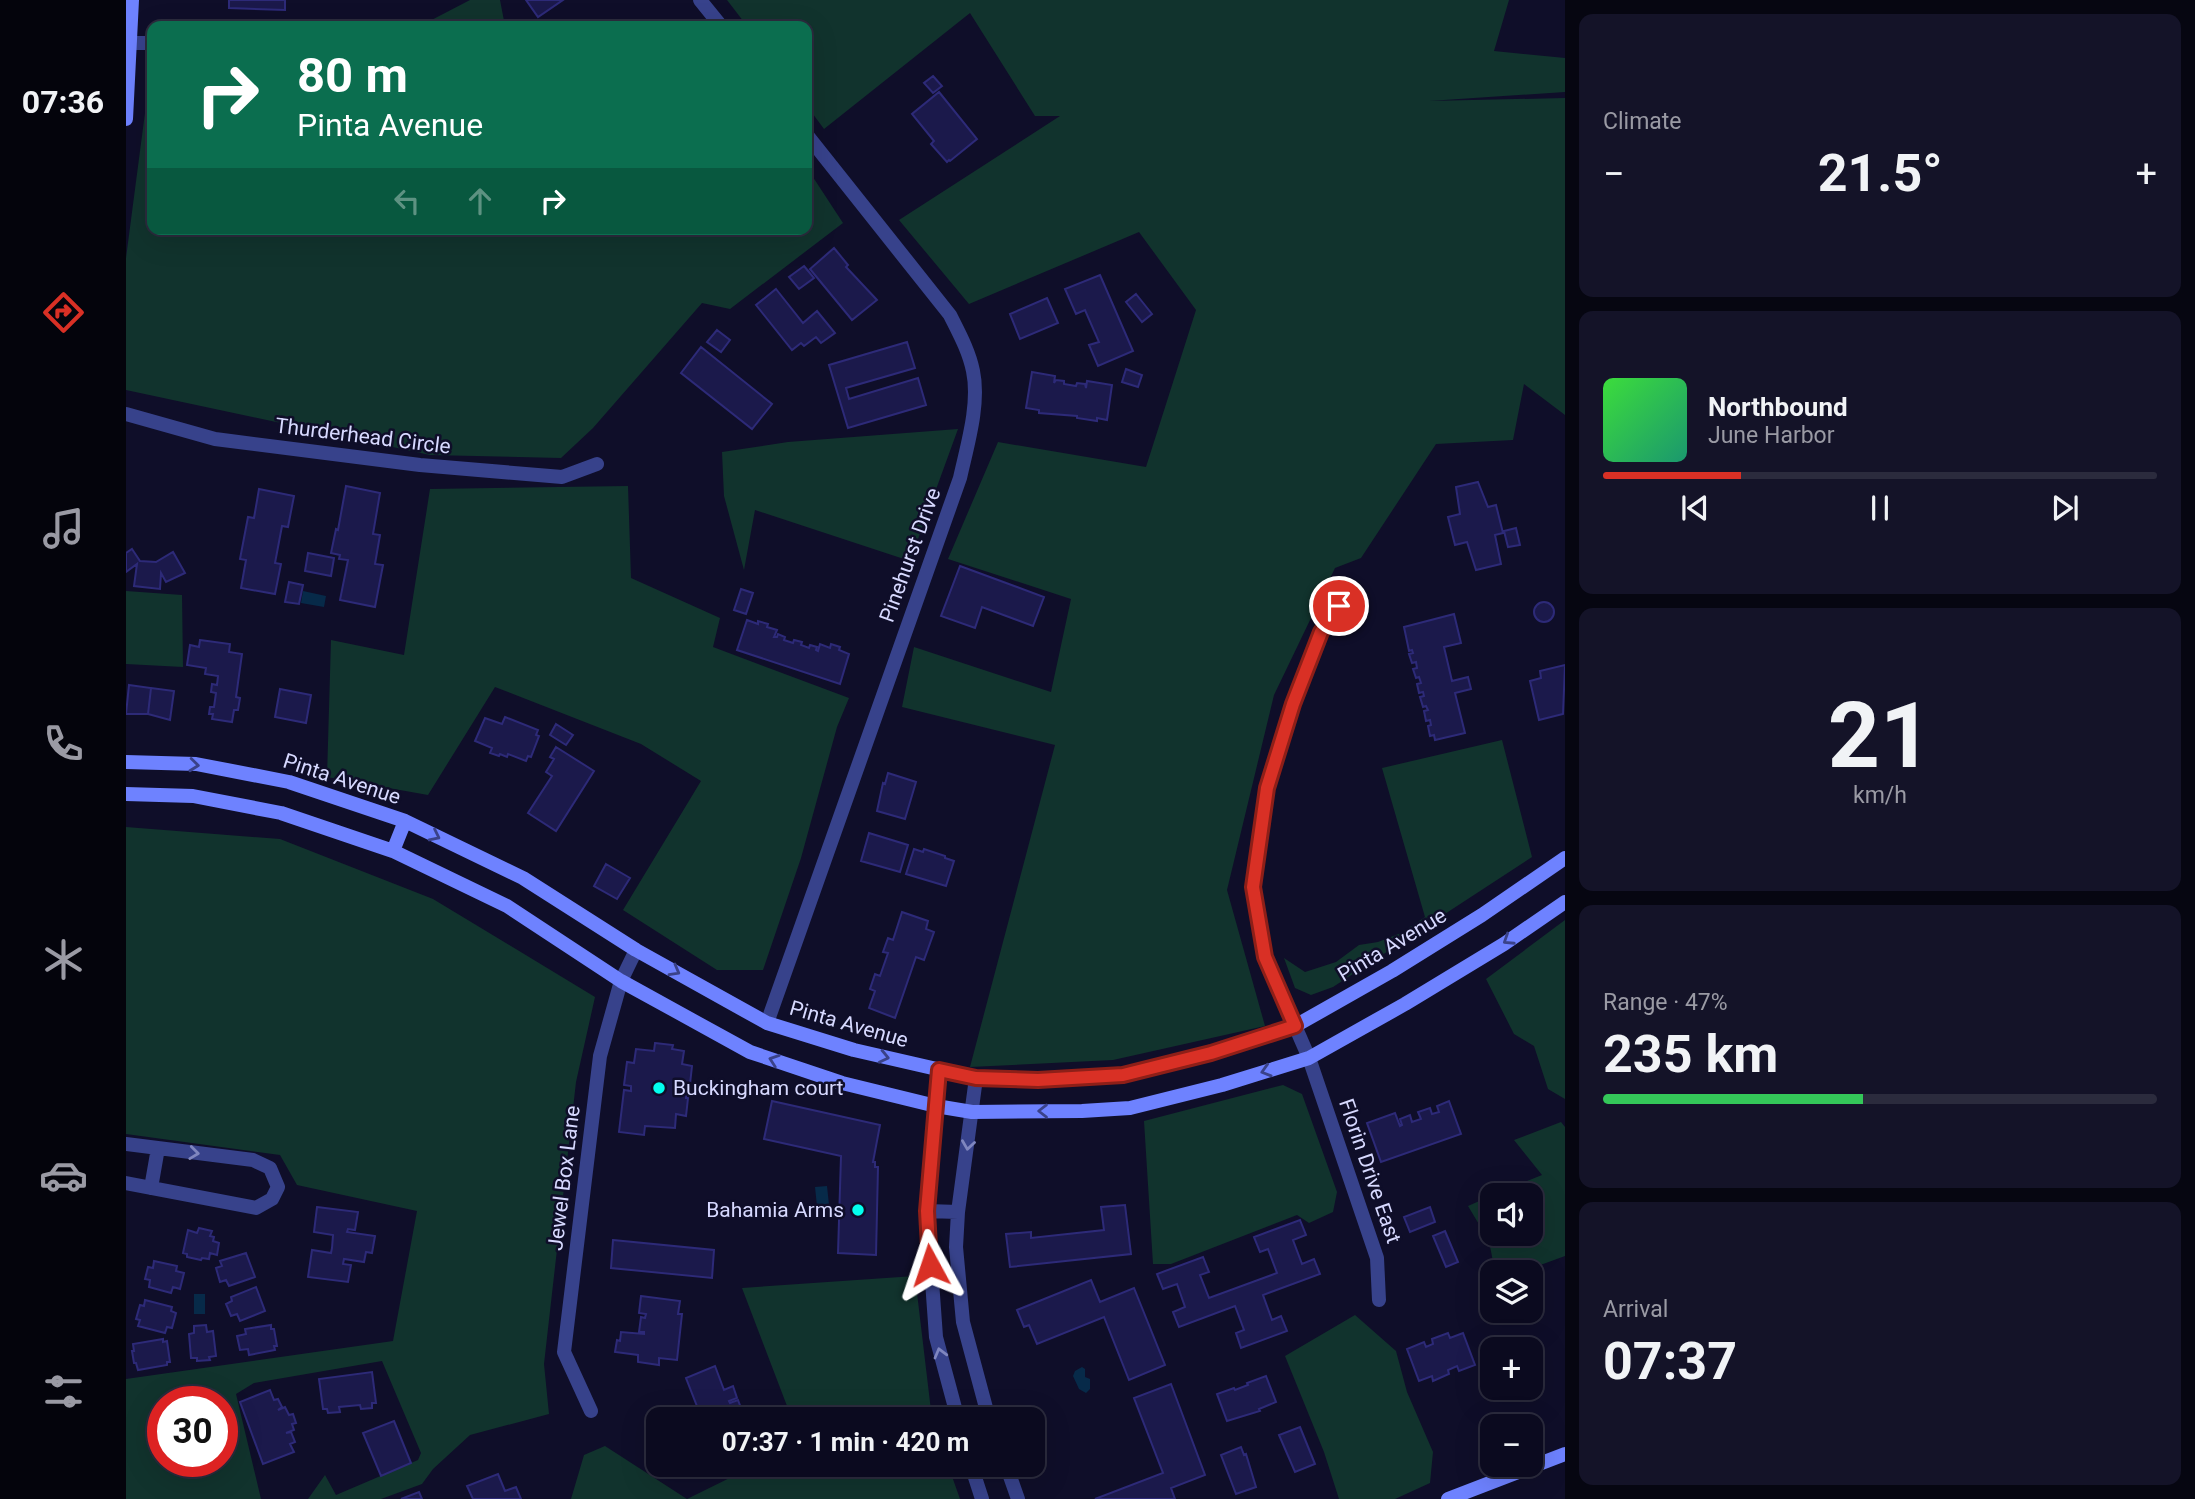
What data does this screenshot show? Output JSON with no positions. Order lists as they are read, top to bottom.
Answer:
{
  "streets": {
    "street": [
      "Thurderhead Circle",
      "Pinehurst Drive",
      "Pinta Avenue",
      "Florin Drive East",
      "Jewel Box Lane"
    ]
  },
  "crossings": [
    ["Pinehurst Drive", "Pinta Avenue"],
    ["Pinta Avenue", "Florin Drive East"],
    ["Pinta Avenue", "Jewel Box Lane"]
  ],
  "places": ["Buckingham court", "Bahamia Arms"],
  "page": {
    "tabs": "07:36",
    "tile": [
      "Climate",
      ["21", "km/h"],
      ["Range · 47%", "235 km"],
      ["Arrival", "07:37"]
    ],
    "turn": ["80 m", "Pinta Avenue"],
    "heat": ["−", "21.5°", "+"],
    "song": ["Northbound", "June Harbor"],
    "map_buttons": ["+", "−"],
    "limit": "30",
    "trip": "07:37 · 1 min · 420 m"
  }
}
